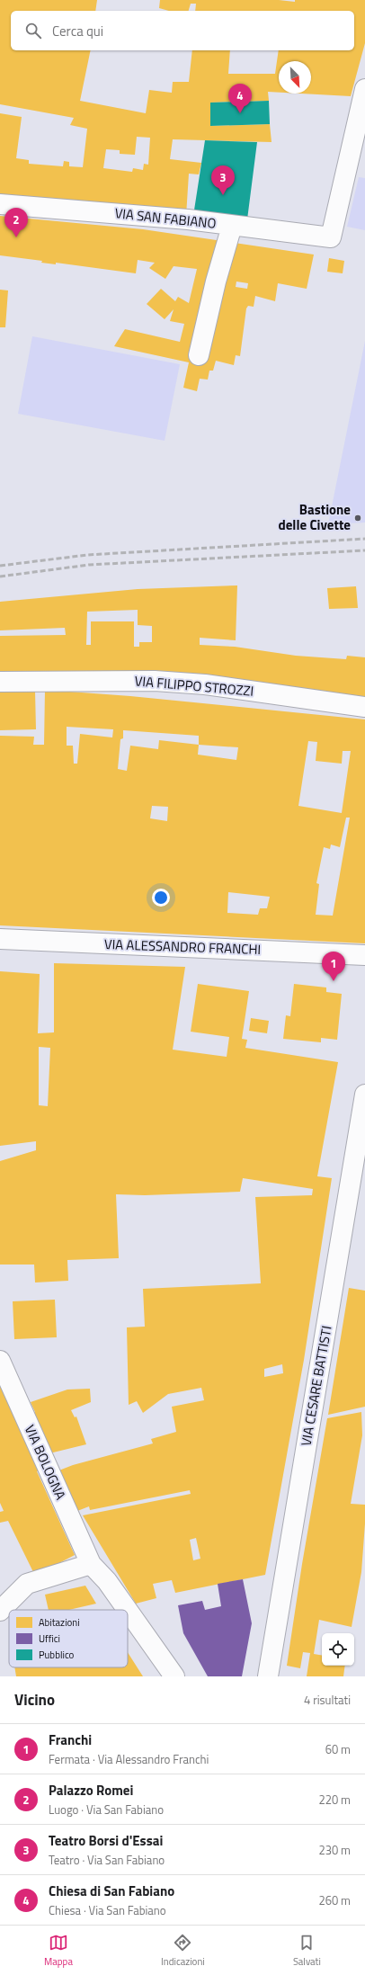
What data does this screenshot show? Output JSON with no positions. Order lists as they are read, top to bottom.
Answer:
{
  "streets": {
    "street": [
      "VIA SAN FABIANO",
      "VIA FILIPPO STROZZI",
      "VIA ALESSANDRO FRANCHI",
      "VIA CESARE BATTISTI",
      "VIA BOLOGNA"
    ]
  },
  "places": ["Bastione delle Civette"],
  "legend": ["Abitazioni", "Uffici", "Pubblico"],
  "north": "bottom right",
  "page": {
    "search": "Cerca qui",
    "pins": [
      "4",
      "3",
      "2",
      "1"
    ],
    "heading": ["Vicino", "4 risultati"],
    "list": [
      {
        "mark": "1",
        "name": "Franchi",
        "note": "Fermata · Via Alessandro Franchi",
        "value": "60 m"
      },
      {
        "mark": "2",
        "name": "Palazzo Romei",
        "note": "Luogo · Via San Fabiano",
        "value": "220 m"
      },
      {
        "mark": "3",
        "name": "Teatro Borsi d'Essai",
        "note": "Teatro · Via San Fabiano",
        "value": "230 m"
      },
      {
        "mark": "4",
        "name": "Chiesa di San Fabiano",
        "note": "Chiesa · Via San Fabiano",
        "value": "260 m"
      }
    ],
    "nav": ["Mappa", "Indicazioni", "Salvati"]
  }
}
